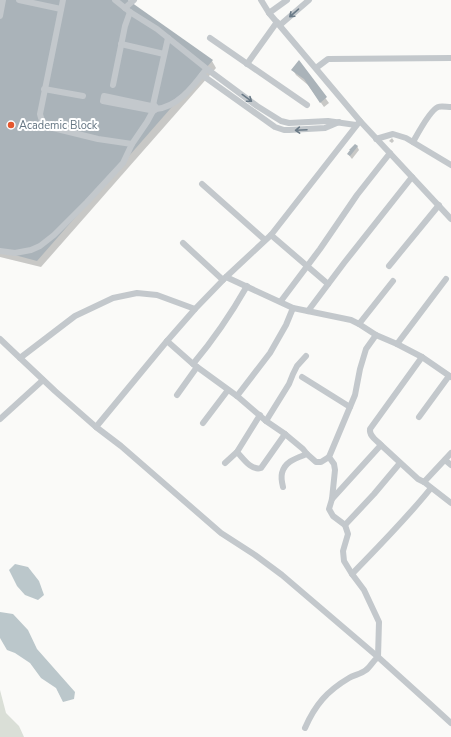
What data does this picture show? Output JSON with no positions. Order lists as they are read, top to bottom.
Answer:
{
  "places": ["Academic Block"]
}
